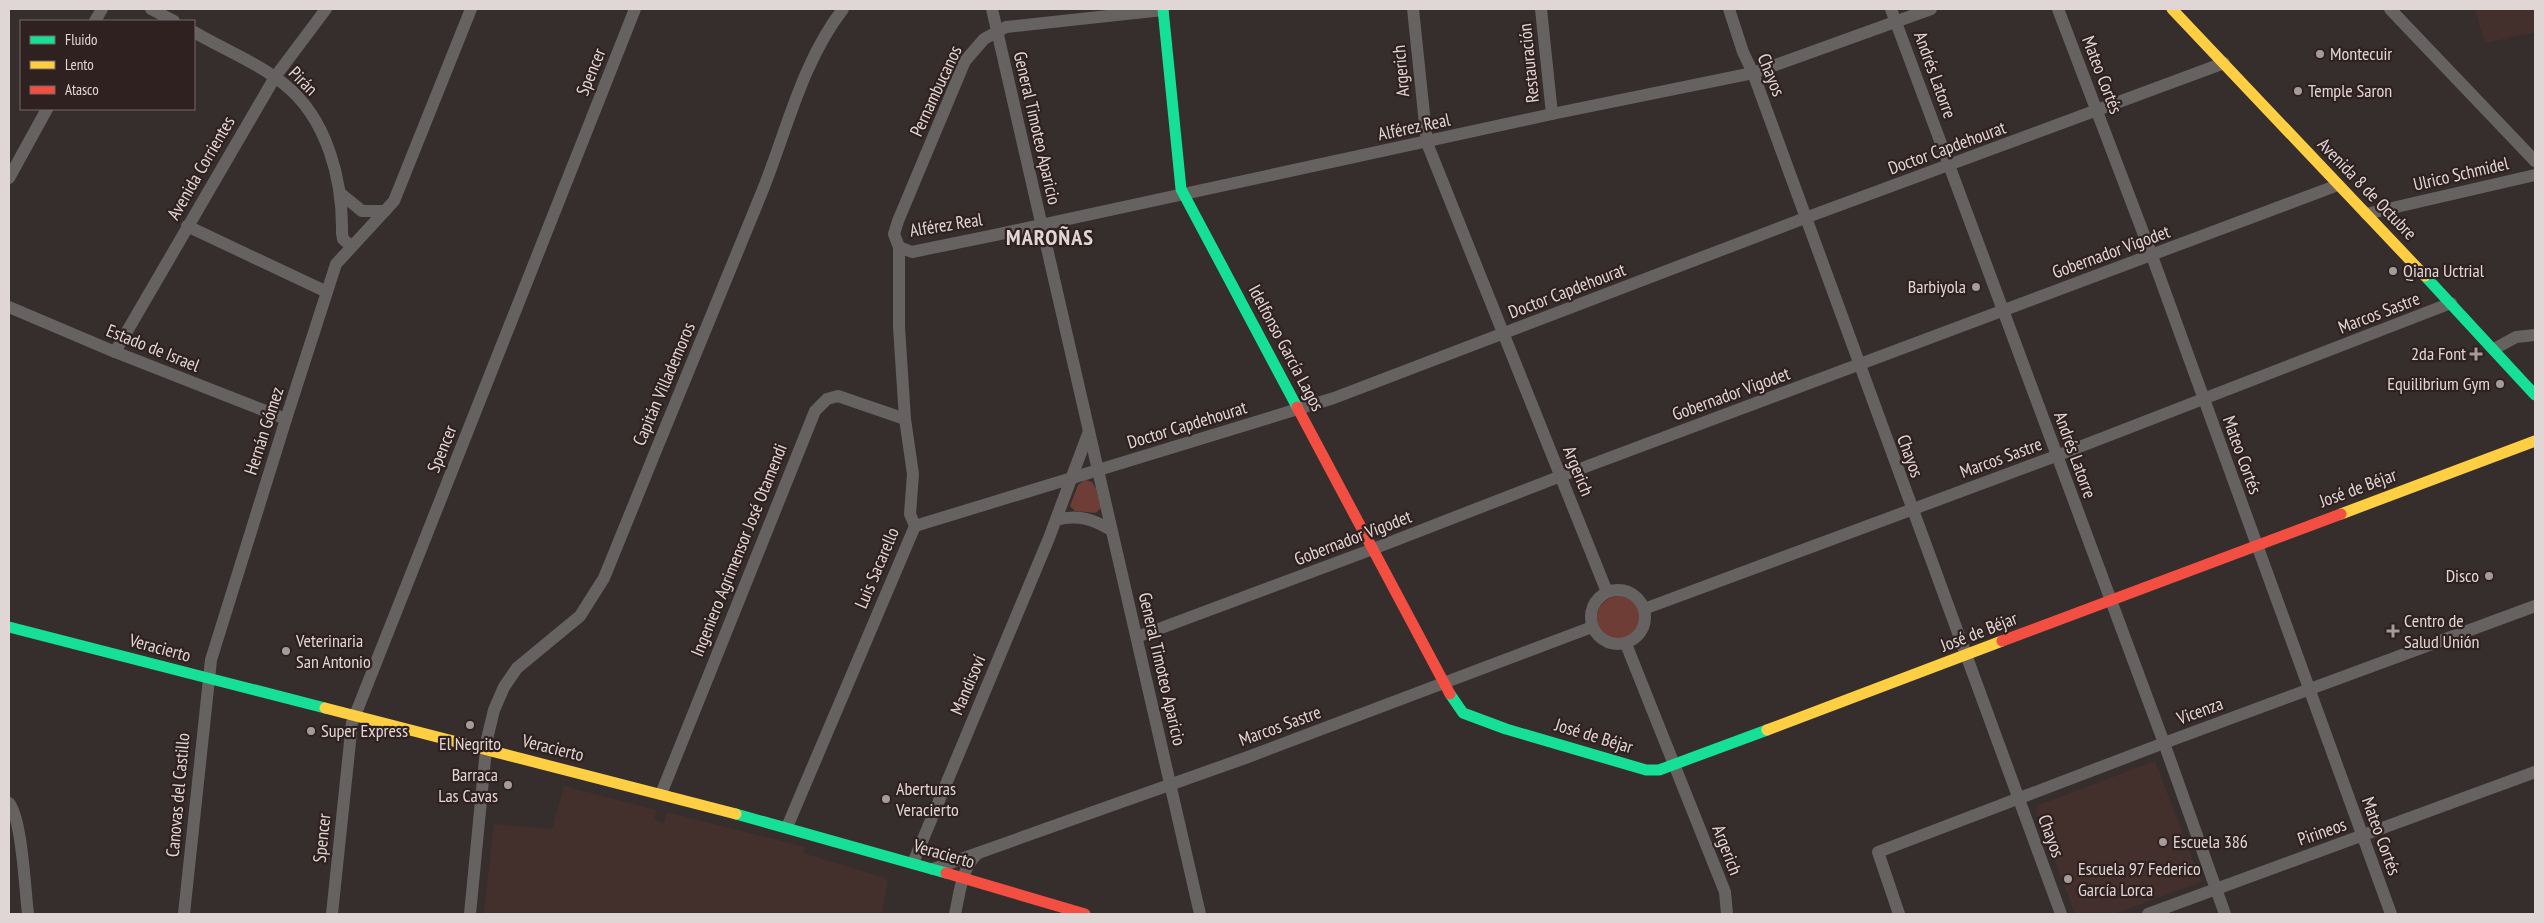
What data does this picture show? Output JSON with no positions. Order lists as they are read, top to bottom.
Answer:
{
  "streets": {
    "street": [
      "Restauración",
      "Argerich",
      "Spencer",
      "Chayos",
      "Andrés Latorre",
      "Mateo Cortés",
      "Pirán",
      "Pernambucanos",
      "Alférez Real",
      "General Timoteo Aparicio",
      "Doctor Capdehourat",
      "Avenida Corrientes",
      "Ulrico Schmidel",
      "Avenida 8 de Octubre",
      "Gobernador Vigodet",
      "Marcos Sastre",
      "Estado de Israel",
      "Idelfonso García Lagos",
      "Capitán Villademoros",
      "Hernán Gómez",
      "José de Béjar",
      "Ingeniero Agrimensor José Otamendi",
      "Luis Sacarello",
      "Veracierto",
      "Mandisoví",
      "Vicenza",
      "Canovas del Castillo",
      "Pirineos"
    ]
  },
  "crossings": [
    ["Restauración", "Alférez Real"],
    ["Argerich", "Alférez Real"],
    ["Argerich", "Doctor Capdehourat"],
    ["Argerich", "Gobernador Vigodet"],
    ["Argerich", "Marcos Sastre"],
    ["Argerich", "José de Béjar"],
    ["Spencer", "Veracierto"],
    ["Chayos", "Alférez Real"],
    ["Chayos", "Doctor Capdehourat"],
    ["Chayos", "Gobernador Vigodet"],
    ["Chayos", "Marcos Sastre"],
    ["Chayos", "José de Béjar"],
    ["Chayos", "Vicenza"],
    ["Andrés Latorre", "Alférez Real"],
    ["Andrés Latorre", "Doctor Capdehourat"],
    ["Andrés Latorre", "Gobernador Vigodet"],
    ["Andrés Latorre", "Marcos Sastre"],
    ["Andrés Latorre", "José de Béjar"],
    ["Andrés Latorre", "Vicenza"],
    ["Andrés Latorre", "Pirineos"],
    ["Mateo Cortés", "Doctor Capdehourat"],
    ["Mateo Cortés", "Gobernador Vigodet"],
    ["Mateo Cortés", "Marcos Sastre"],
    ["Mateo Cortés", "José de Béjar"],
    ["Mateo Cortés", "Vicenza"],
    ["Mateo Cortés", "Pirineos"],
    ["Pirán", "Avenida Corrientes"],
    ["Pirán", "Hernán Gómez"],
    ["Pernambucanos", "Alférez Real"],
    ["Pernambucanos", "General Timoteo Aparicio"],
    ["Pernambucanos", "Idelfonso García Lagos"],
    ["Pernambucanos", "Luis Sacarello"],
    ["Alférez Real", "General Timoteo Aparicio"],
    ["Alférez Real", "Idelfonso García Lagos"],
    ["Alférez Real", "Luis Sacarello"],
    ["General Timoteo Aparicio", "Doctor Capdehourat"],
    ["General Timoteo Aparicio", "Gobernador Vigodet"],
    ["General Timoteo Aparicio", "Marcos Sastre"],
    ["Doctor Capdehourat", "Avenida 8 de Octubre"],
    ["Doctor Capdehourat", "Idelfonso García Lagos"],
    ["Doctor Capdehourat", "Luis Sacarello"],
    ["Doctor Capdehourat", "Mandisoví"],
    ["Avenida Corrientes", "Estado de Israel"],
    ["Ulrico Schmidel", "Avenida 8 de Octubre"],
    ["Avenida 8 de Octubre", "Gobernador Vigodet"],
    ["Avenida 8 de Octubre", "Marcos Sastre"],
    ["Gobernador Vigodet", "Idelfonso García Lagos"],
    ["Marcos Sastre", "Idelfonso García Lagos"],
    ["Marcos Sastre", "José de Béjar"],
    ["Marcos Sastre", "Veracierto"],
    ["Estado de Israel", "Hernán Gómez"],
    ["Idelfonso García Lagos", "José de Béjar"],
    ["Capitán Villademoros", "Veracierto"],
    ["Hernán Gómez", "Veracierto"],
    ["Hernán Gómez", "Canovas del Castillo"],
    ["Ingeniero Agrimensor José Otamendi", "Luis Sacarello"],
    ["Ingeniero Agrimensor José Otamendi", "Veracierto"],
    ["Luis Sacarello", "Veracierto"],
    ["Veracierto", "Mandisoví"],
    ["Veracierto", "Canovas del Castillo"]
  ],
  "districts": ["MAROÑAS"],
  "places": {
    "other": [
      "Montecuir",
      "Temple Saron",
      "Qiana Uctrial",
      "Barbiyola",
      "Equilibrium Gym",
      "Disco",
      "Veterinaria San Antonio",
      "El Negrito",
      "Super Express",
      "Barraca Las Cavas",
      "Aberturas Veracierto",
      "Escuela 386",
      "Escuela 97 Federico García Lorca"
    ],
    "health": ["2da Font", "Centro de Salud Unión"]
  },
  "legend": ["Fluido", "Lento", "Atasco"]
}
